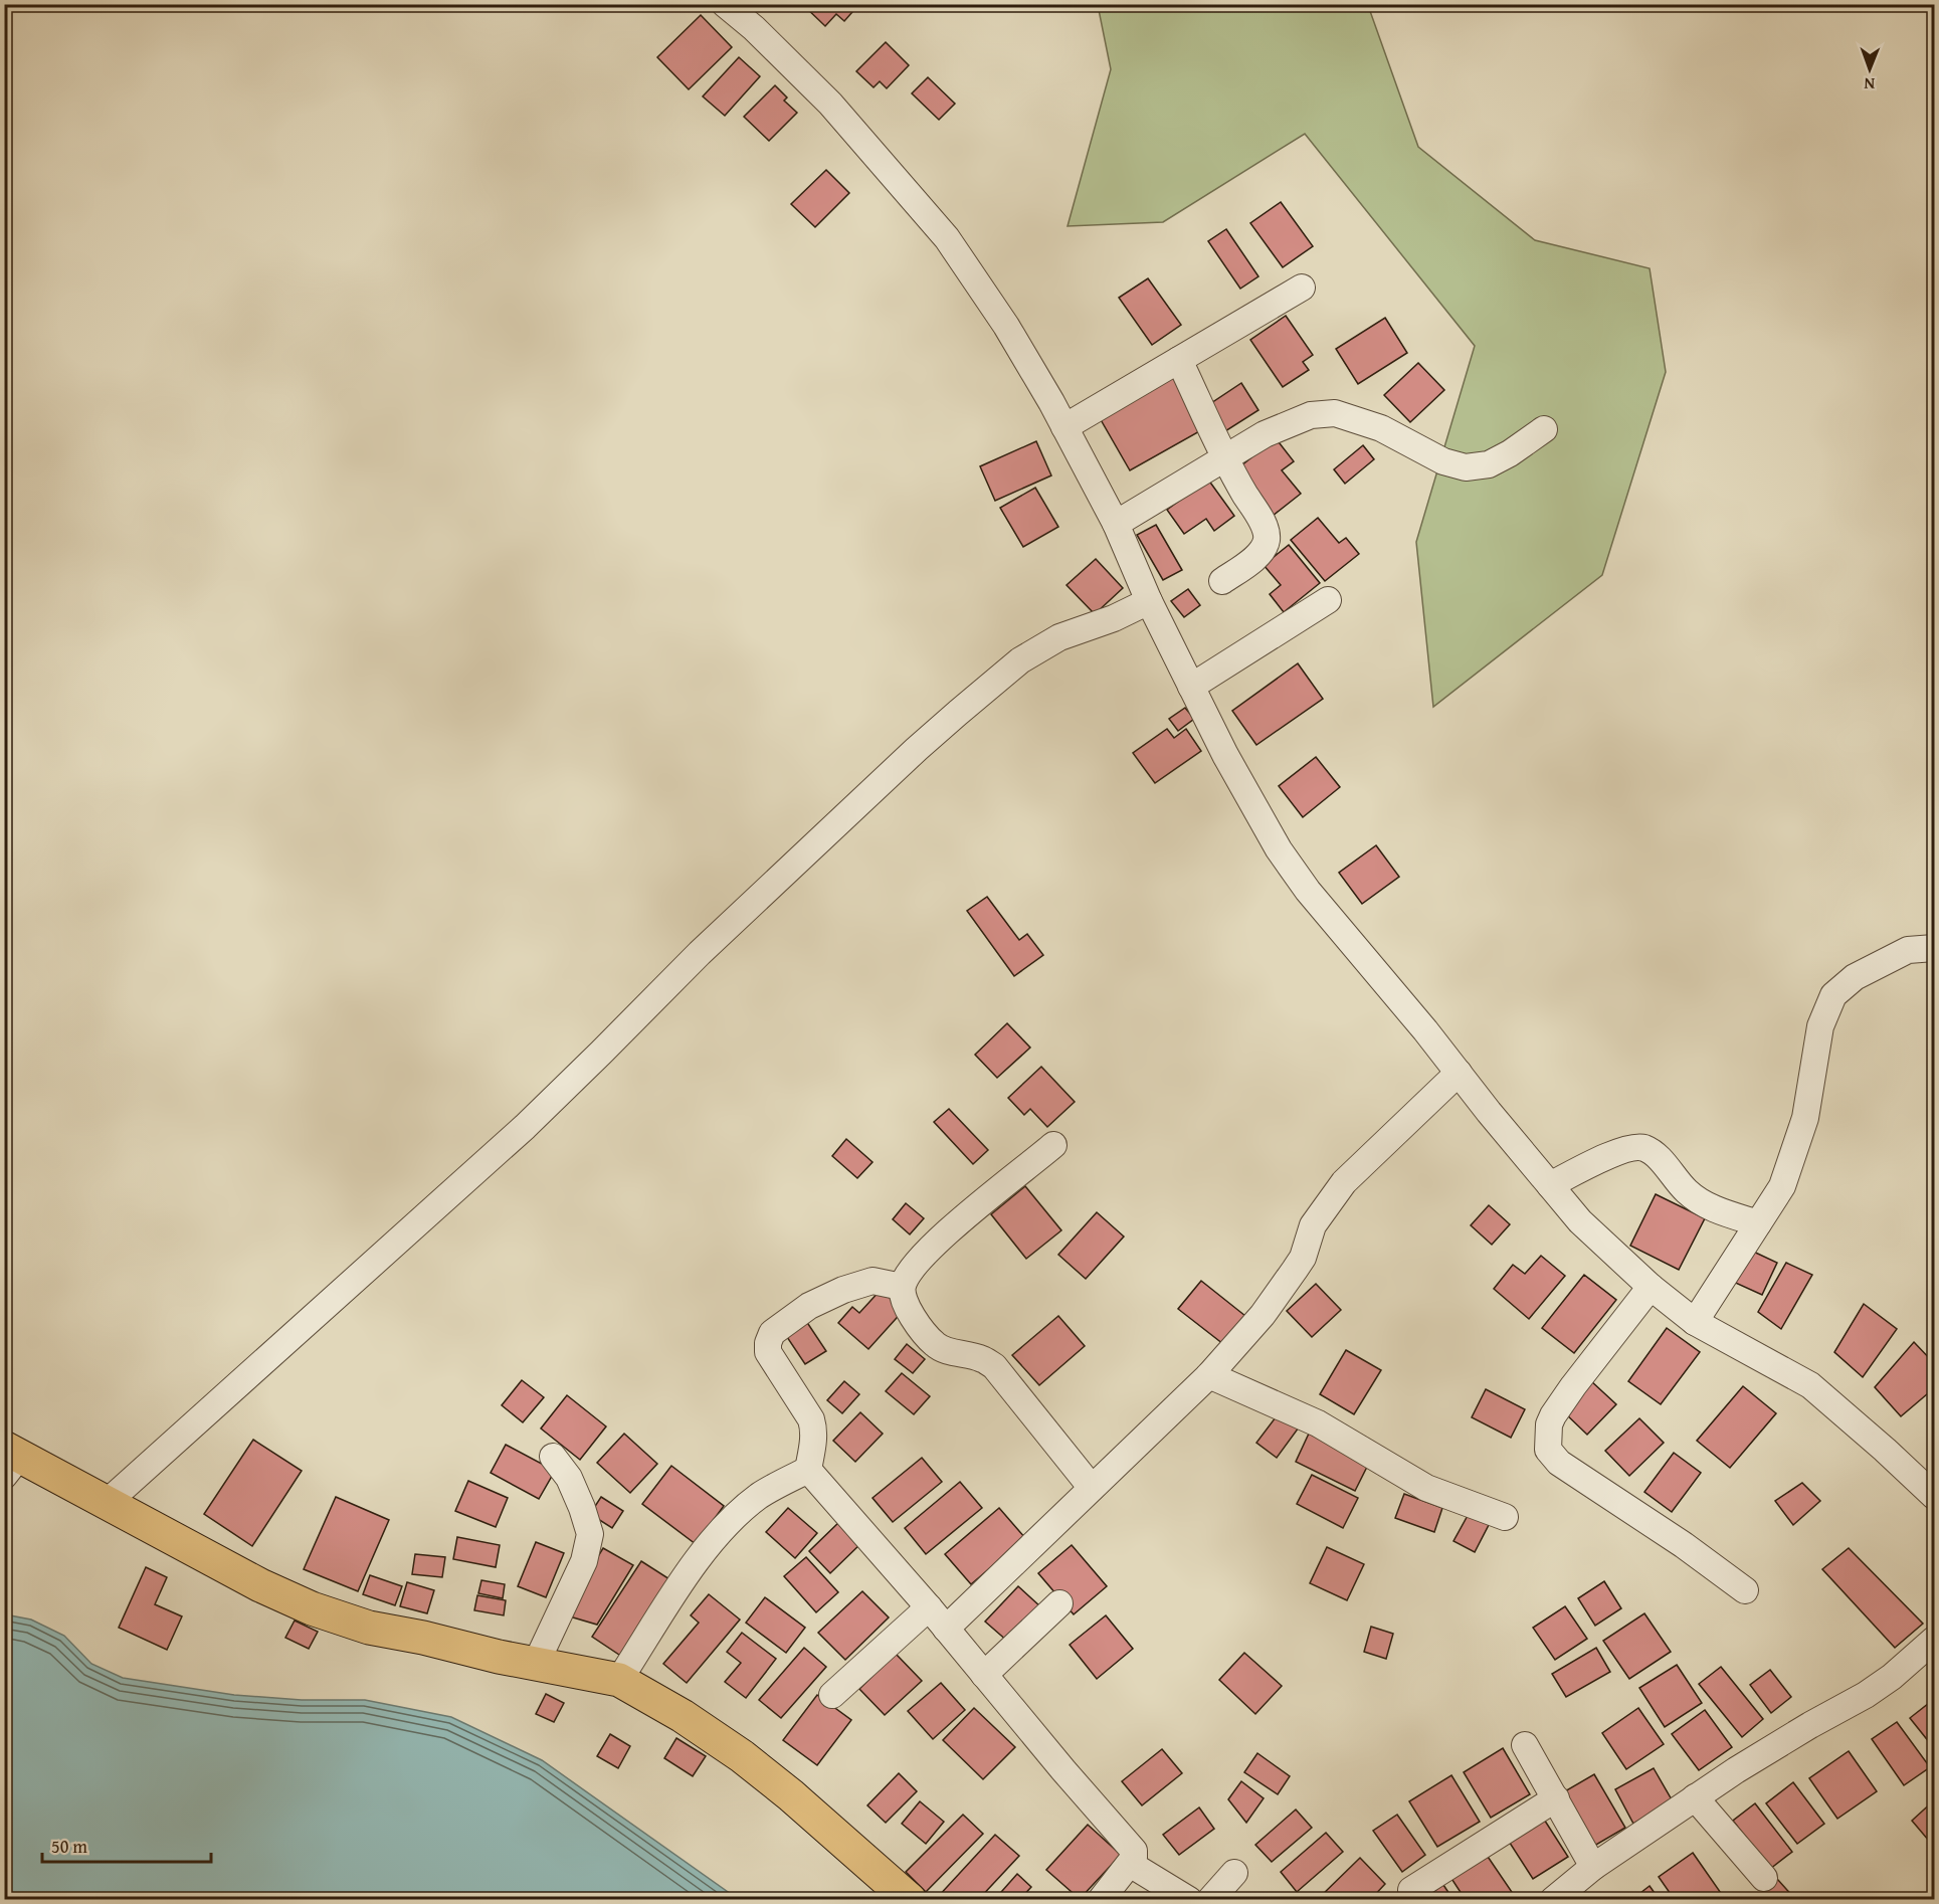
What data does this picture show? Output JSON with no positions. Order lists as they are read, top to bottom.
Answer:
{
  "scale_bar": "50 m",
  "north": "bottom"
}
